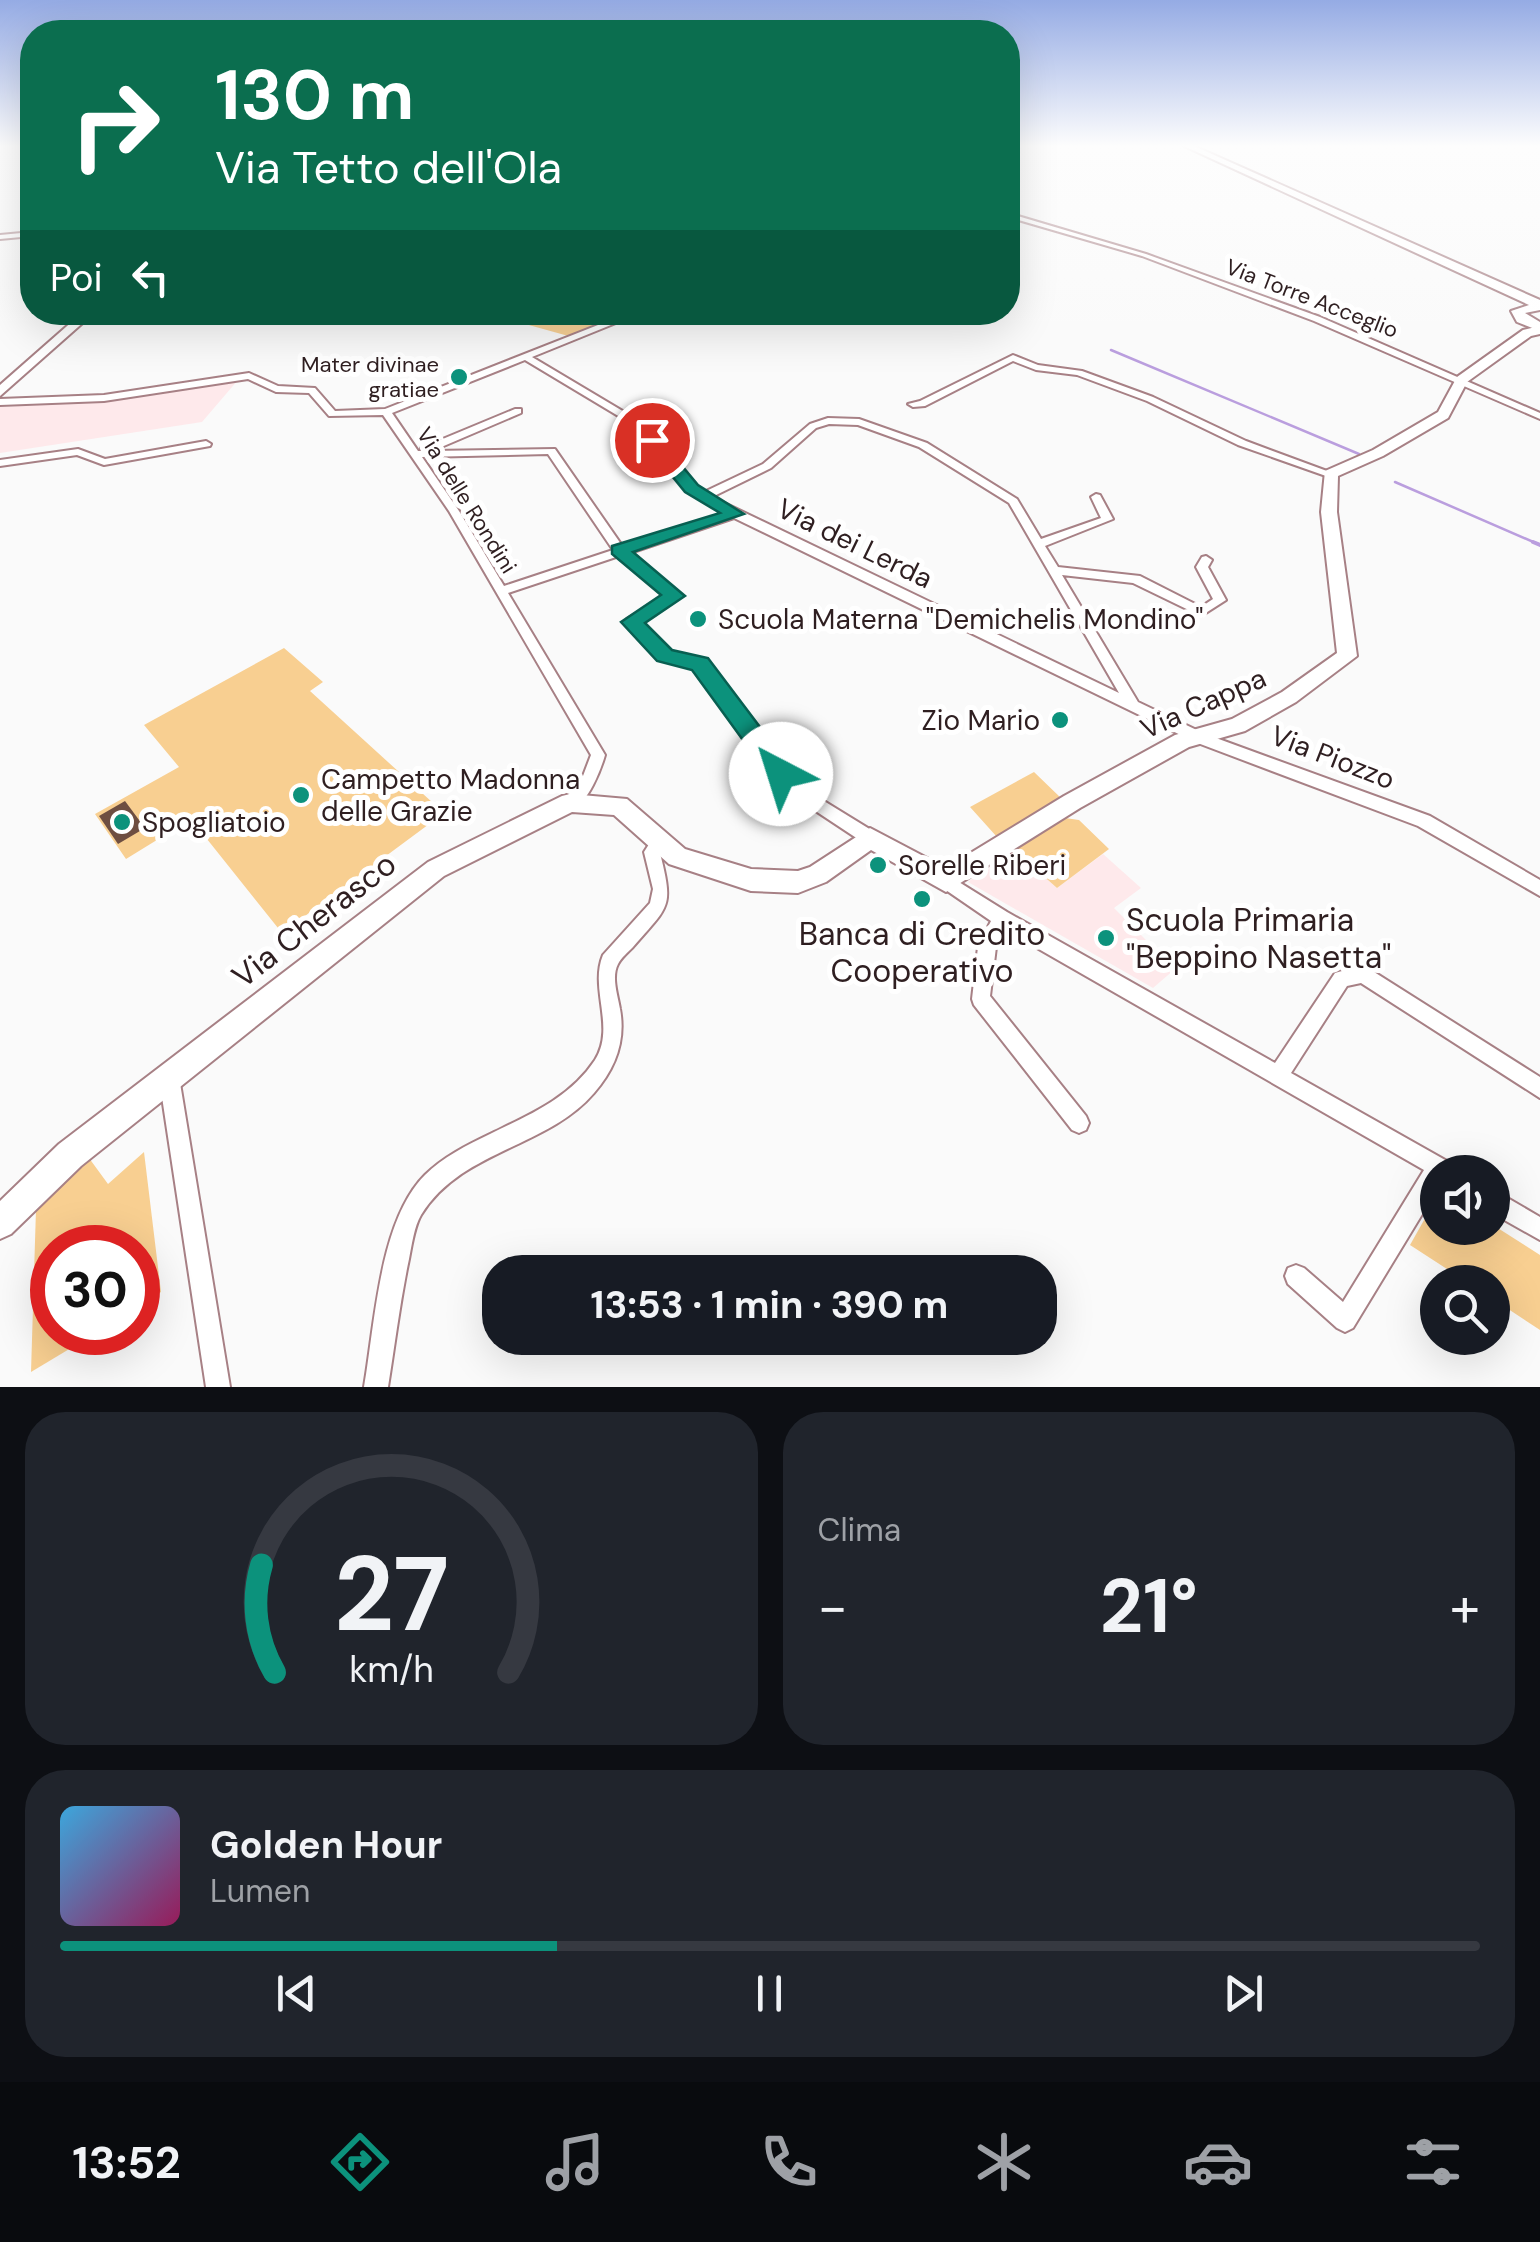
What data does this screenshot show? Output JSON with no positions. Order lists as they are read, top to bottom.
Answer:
{
  "streets": {
    "street": [
      "Via Torre Acceglio",
      "Via delle Rondini",
      "Via dei Lerda",
      "Via Cappa",
      "Via Piozzo",
      "Via Cherasco"
    ]
  },
  "crossings": [
    ["Via delle Rondini", "Via Cherasco"],
    ["Via dei Lerda", "Via Piozzo"],
    ["Via Cappa", "Via Piozzo"]
  ],
  "places": [
    "Mater divinae gratiae",
    "Scuola Materna \"Demichelis Mondino\"",
    "Zio Mario",
    "Campetto Madonna delle Grazie",
    "Spogliatoio",
    "Sorelle Riberi",
    "Banca di Credito Cooperativo",
    "Scuola Primaria \"Beppino Nasetta\""
  ],
  "page": {
    "turn": ["130 m", "Via Tetto dell'Ola"],
    "then": "Poi",
    "limit": "30",
    "trip": "13:53 · 1 min · 390 m",
    "tile": "Clima",
    "heat": ["−", "21°", "+"],
    "song": ["Golden Hour", "Lumen"],
    "tabs": "13:52",
    "gauge": ["27", "km/h"]
  }
}
